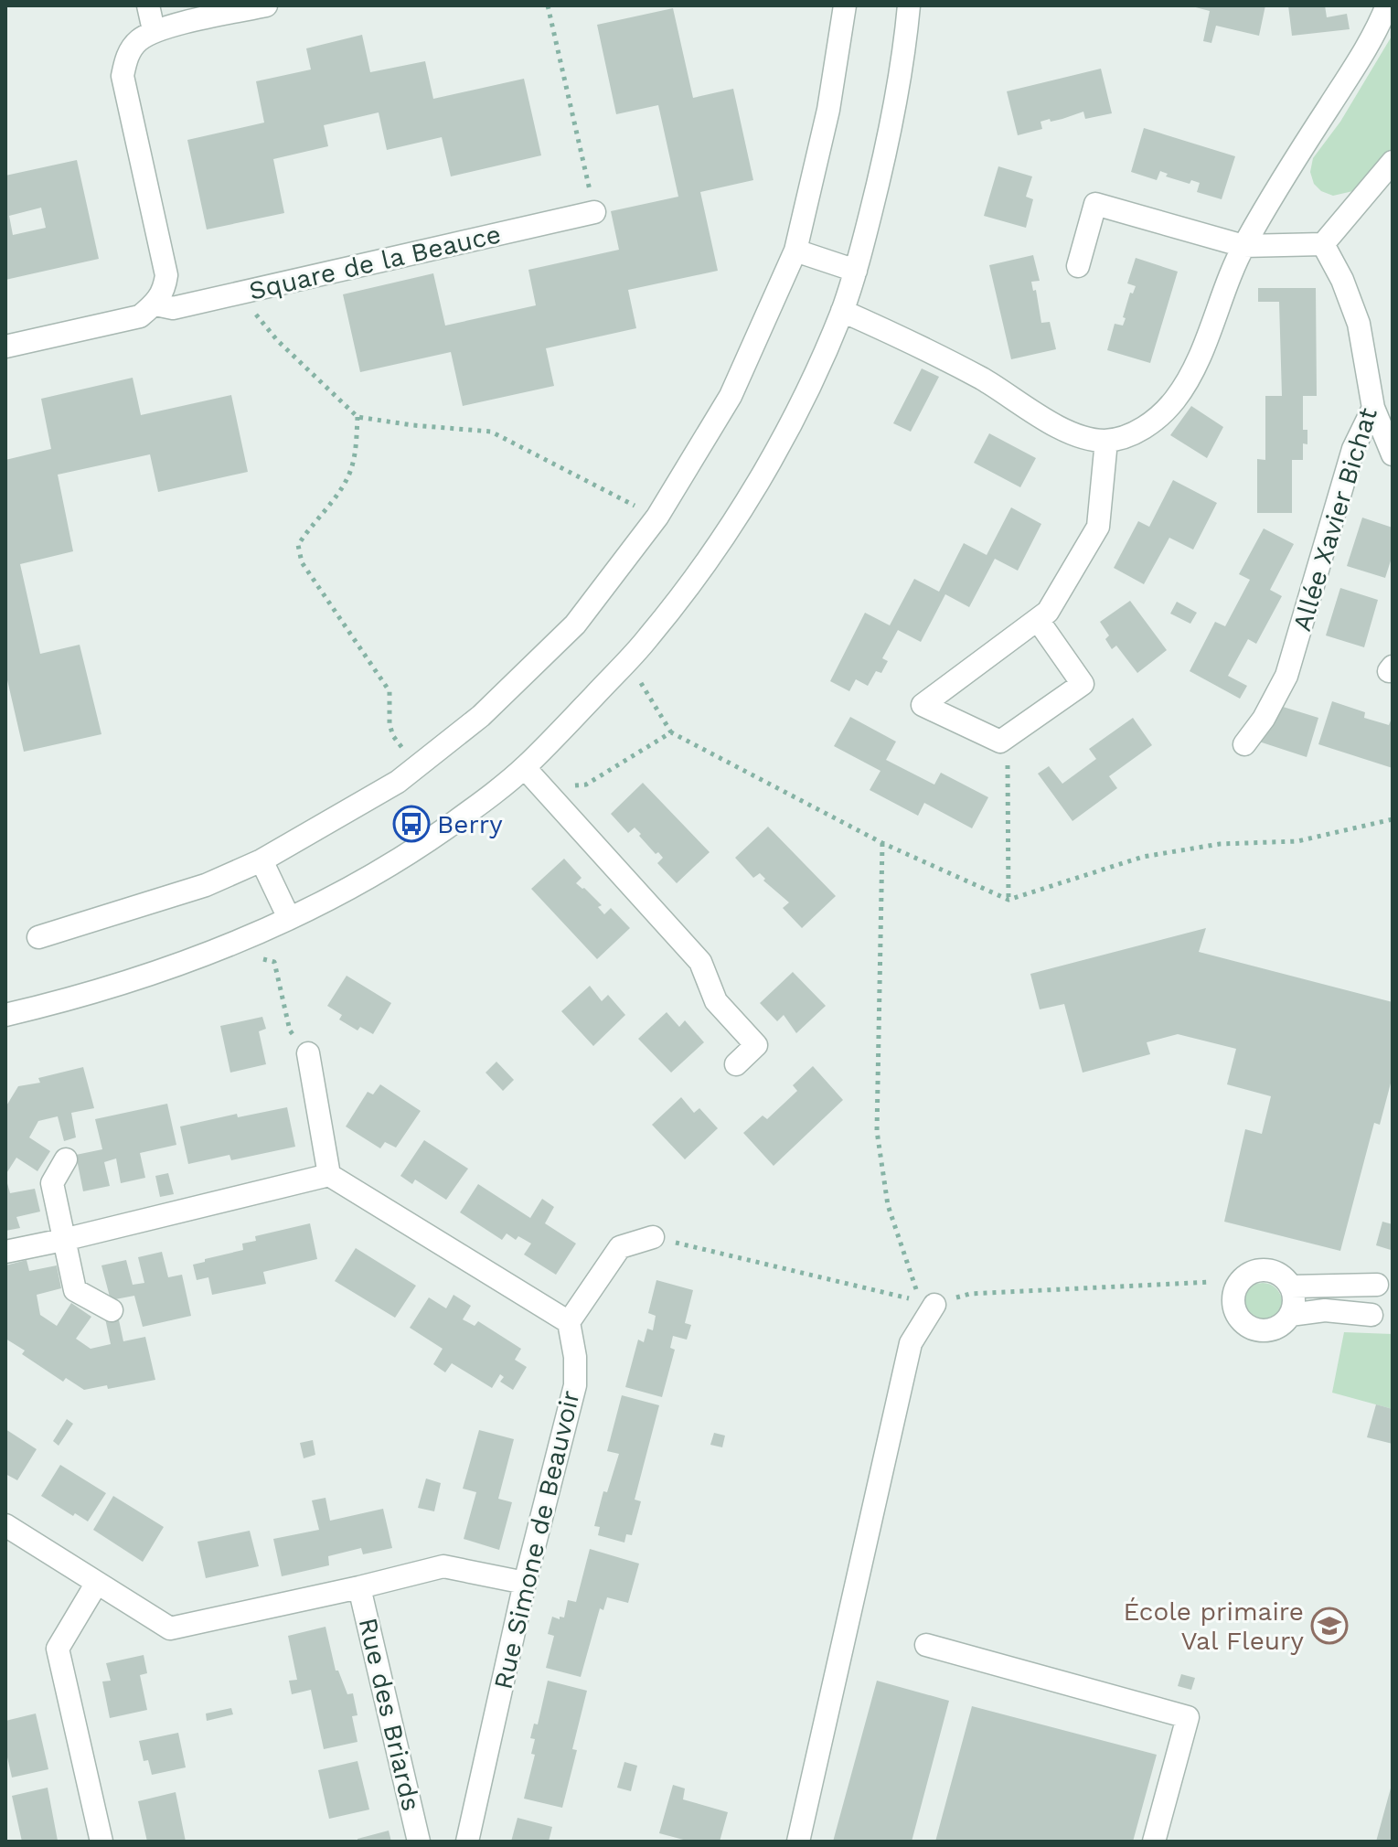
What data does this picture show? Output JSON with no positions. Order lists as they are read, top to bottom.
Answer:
{
  "streets": {
    "street": [
      "Square de la Beauce",
      "Allée Xavier Bichat",
      "Rue Simone de Beauvoir",
      "Rue des Briards"
    ]
  },
  "places": {
    "bus stop": ["Berry"],
    "school or university": ["École primaire Val Fleury"]
  }
}
